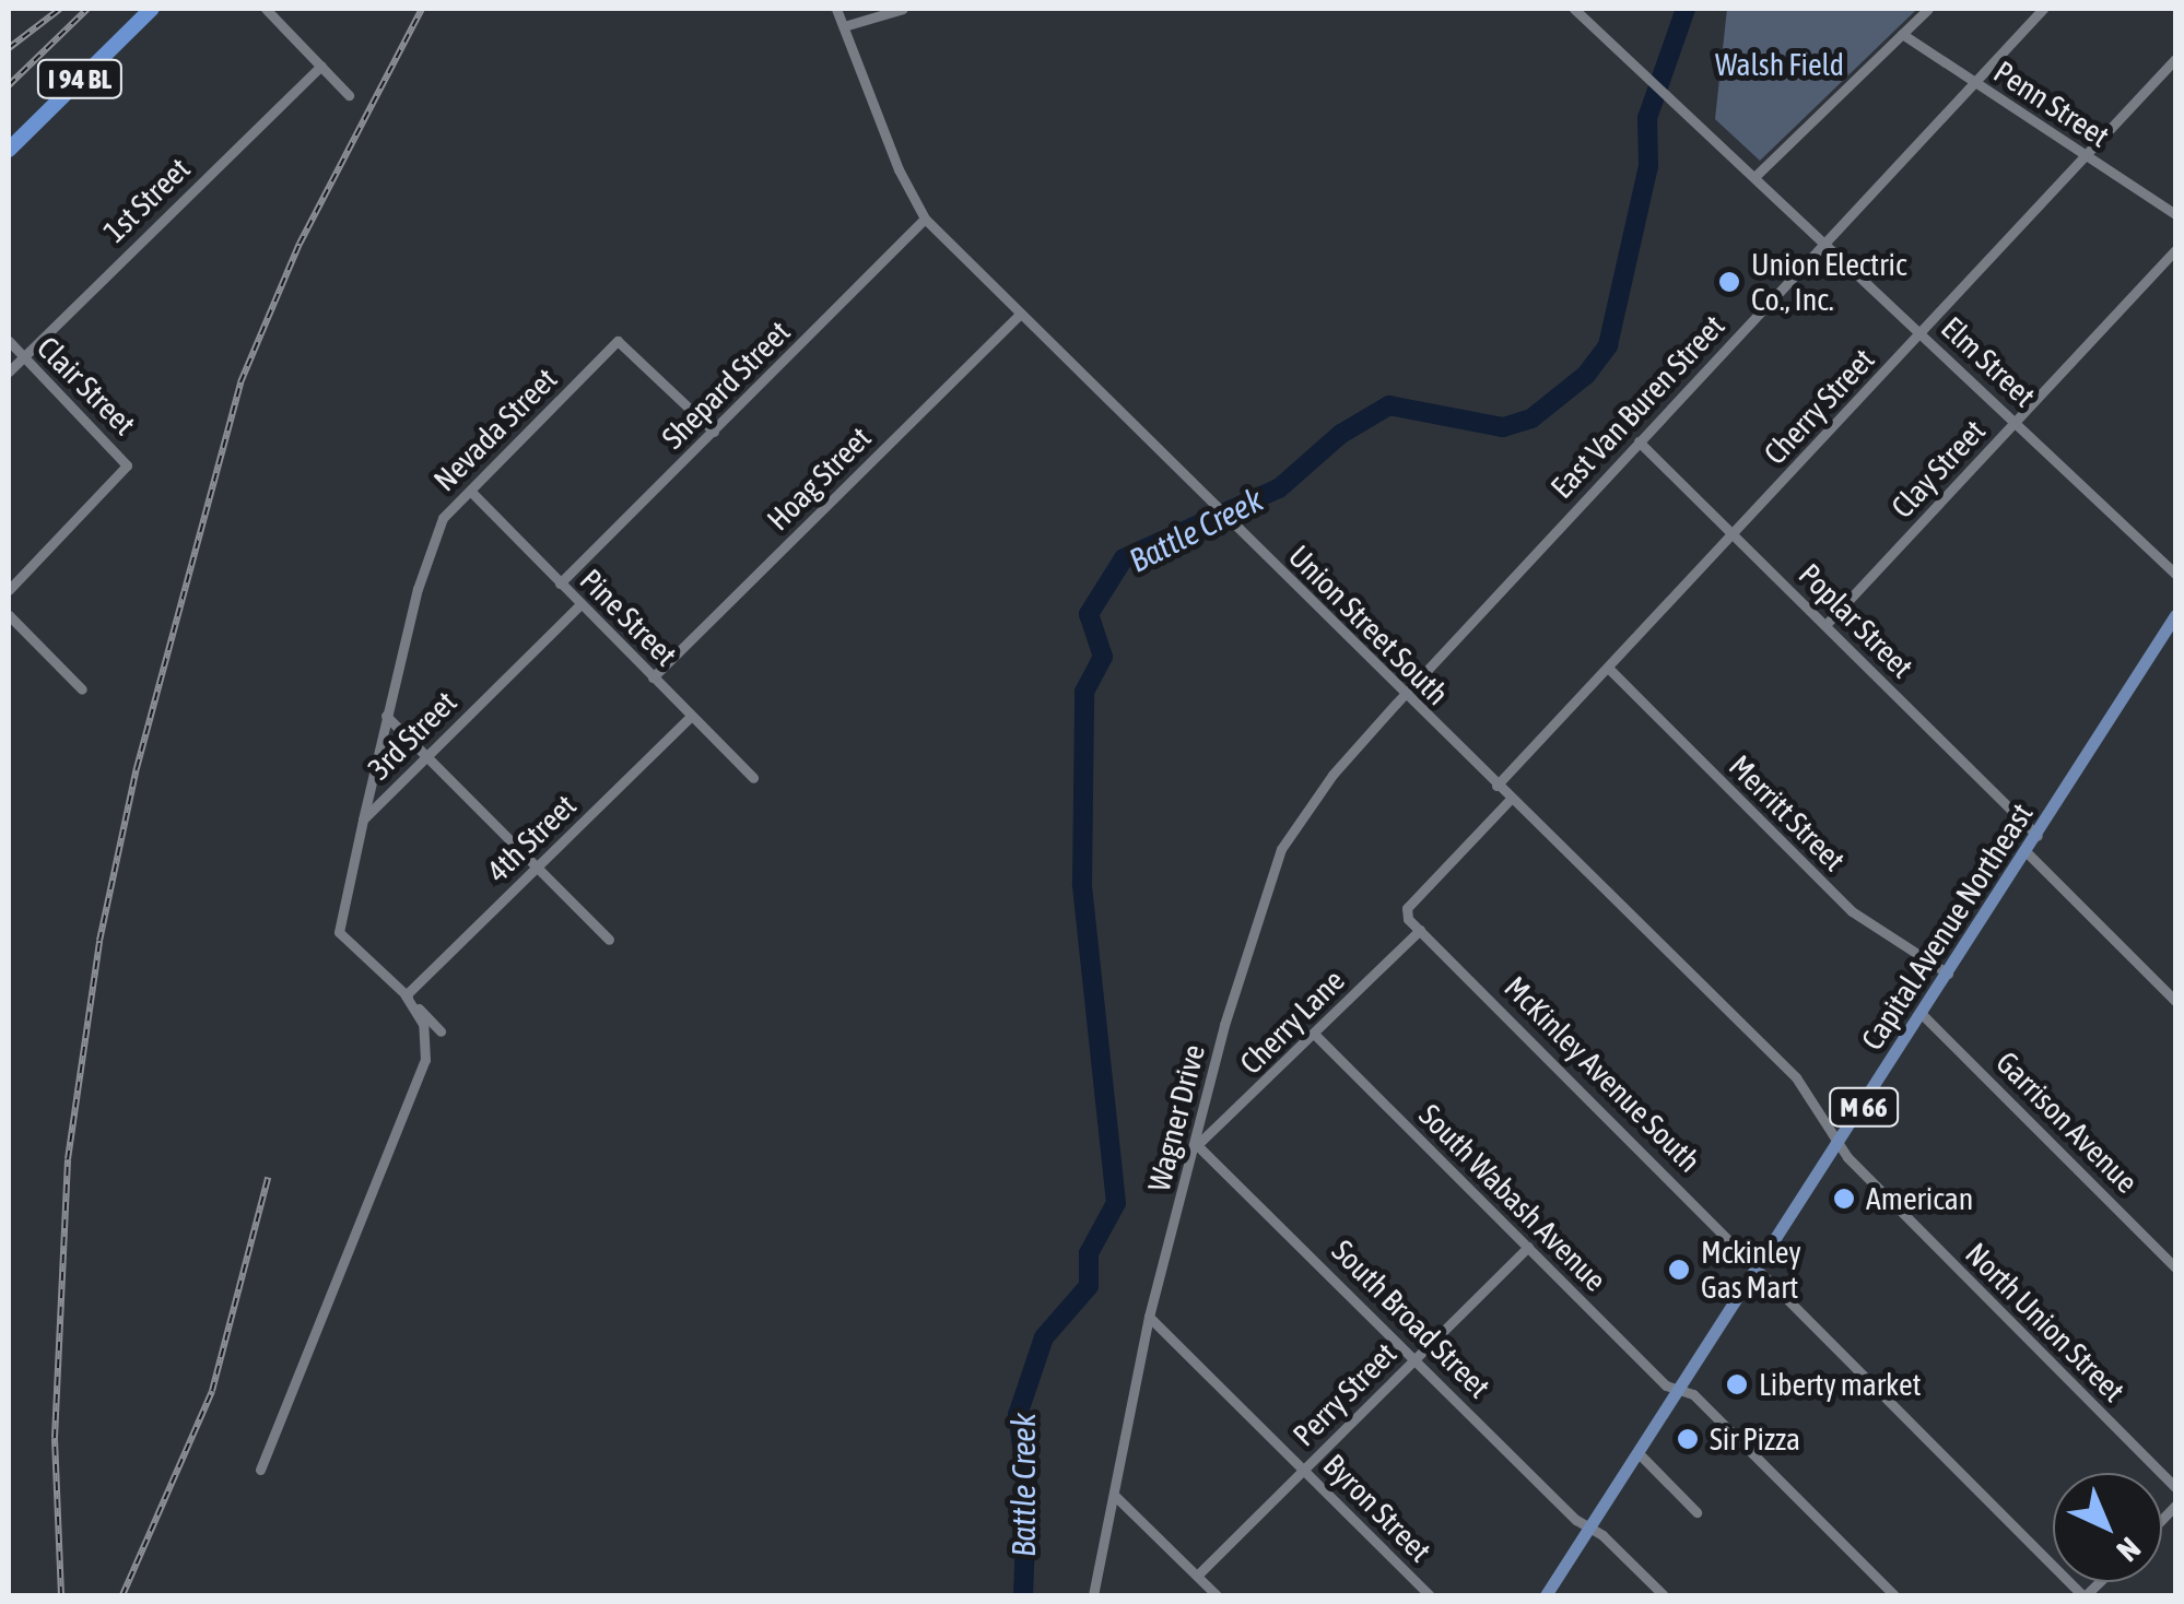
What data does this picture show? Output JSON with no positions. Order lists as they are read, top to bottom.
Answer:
{
  "streets": {
    "highway": ["I 94 BL"],
    "main road": ["Capital Avenue Northeast", "M 66"],
    "street": [
      "Penn Street",
      "1st Street",
      "Elm Street",
      "Shepard Street",
      "Clair Street",
      "East Van Buren Street",
      "Cherry Street",
      "Nevada Street",
      "Clay Street",
      "Hoag Street",
      "Pine Street",
      "Poplar Street",
      "Union Street South",
      "3rd Street",
      "Merritt Street",
      "4th Street",
      "Cherry Lane",
      "McKinley Avenue South",
      "Wagner Drive",
      "Garrison Avenue",
      "South Wabash Avenue",
      "South Broad Street",
      "North Union Street",
      "Perry Street",
      "Byron Street"
    ]
  },
  "crossings": [
    ["Penn Street", "East Van Buren Street"],
    ["Penn Street", "Cherry Street"],
    ["1st Street", "Clair Street"],
    ["Elm Street", "East Van Buren Street"],
    ["Elm Street", "Cherry Street"],
    ["Elm Street", "Clay Street"],
    ["Shepard Street", "Nevada Street"],
    ["Shepard Street", "Pine Street"],
    ["Shepard Street", "Union Street South"],
    ["East Van Buren Street", "Poplar Street"],
    ["East Van Buren Street", "Union Street South"],
    ["East Van Buren Street", "Wagner Drive"],
    ["Cherry Street", "Poplar Street"],
    ["Cherry Street", "Union Street South"],
    ["Cherry Street", "Merritt Street"],
    ["Nevada Street", "Pine Street"],
    ["Nevada Street", "3rd Street"],
    ["Clay Street", "Poplar Street"],
    ["Hoag Street", "Pine Street"],
    ["Hoag Street", "Union Street South"],
    ["Pine Street", "3rd Street"],
    ["Pine Street", "4th Street"],
    ["Poplar Street", "Capital Avenue Northeast"],
    ["Union Street South", "Capital Avenue Northeast"],
    ["Union Street South", "McKinley Avenue South"],
    ["Union Street South", "Wagner Drive"],
    ["Union Street South", "North Union Street"],
    ["3rd Street", "4th Street"],
    ["Merritt Street", "Capital Avenue Northeast"],
    ["Capital Avenue Northeast", "McKinley Avenue South"],
    ["Capital Avenue Northeast", "Garrison Avenue"],
    ["Capital Avenue Northeast", "South Wabash Avenue"],
    ["Capital Avenue Northeast", "South Broad Street"],
    ["Capital Avenue Northeast", "North Union Street"],
    ["Cherry Lane", "McKinley Avenue South"],
    ["Cherry Lane", "Wagner Drive"],
    ["Cherry Lane", "South Wabash Avenue"],
    ["Cherry Lane", "South Broad Street"],
    ["Wagner Drive", "South Broad Street"],
    ["Wagner Drive", "Byron Street"],
    ["South Wabash Avenue", "Perry Street"],
    ["South Broad Street", "Perry Street"],
    ["Perry Street", "Byron Street"]
  ],
  "water": ["Battle Creek"],
  "parks": ["Walsh Field"],
  "places": [
    "Union Electric Co., Inc.",
    "American",
    "Mckinley Gas Mart",
    "Liberty market",
    "Sir Pizza"
  ],
  "north": "bottom right"
}
